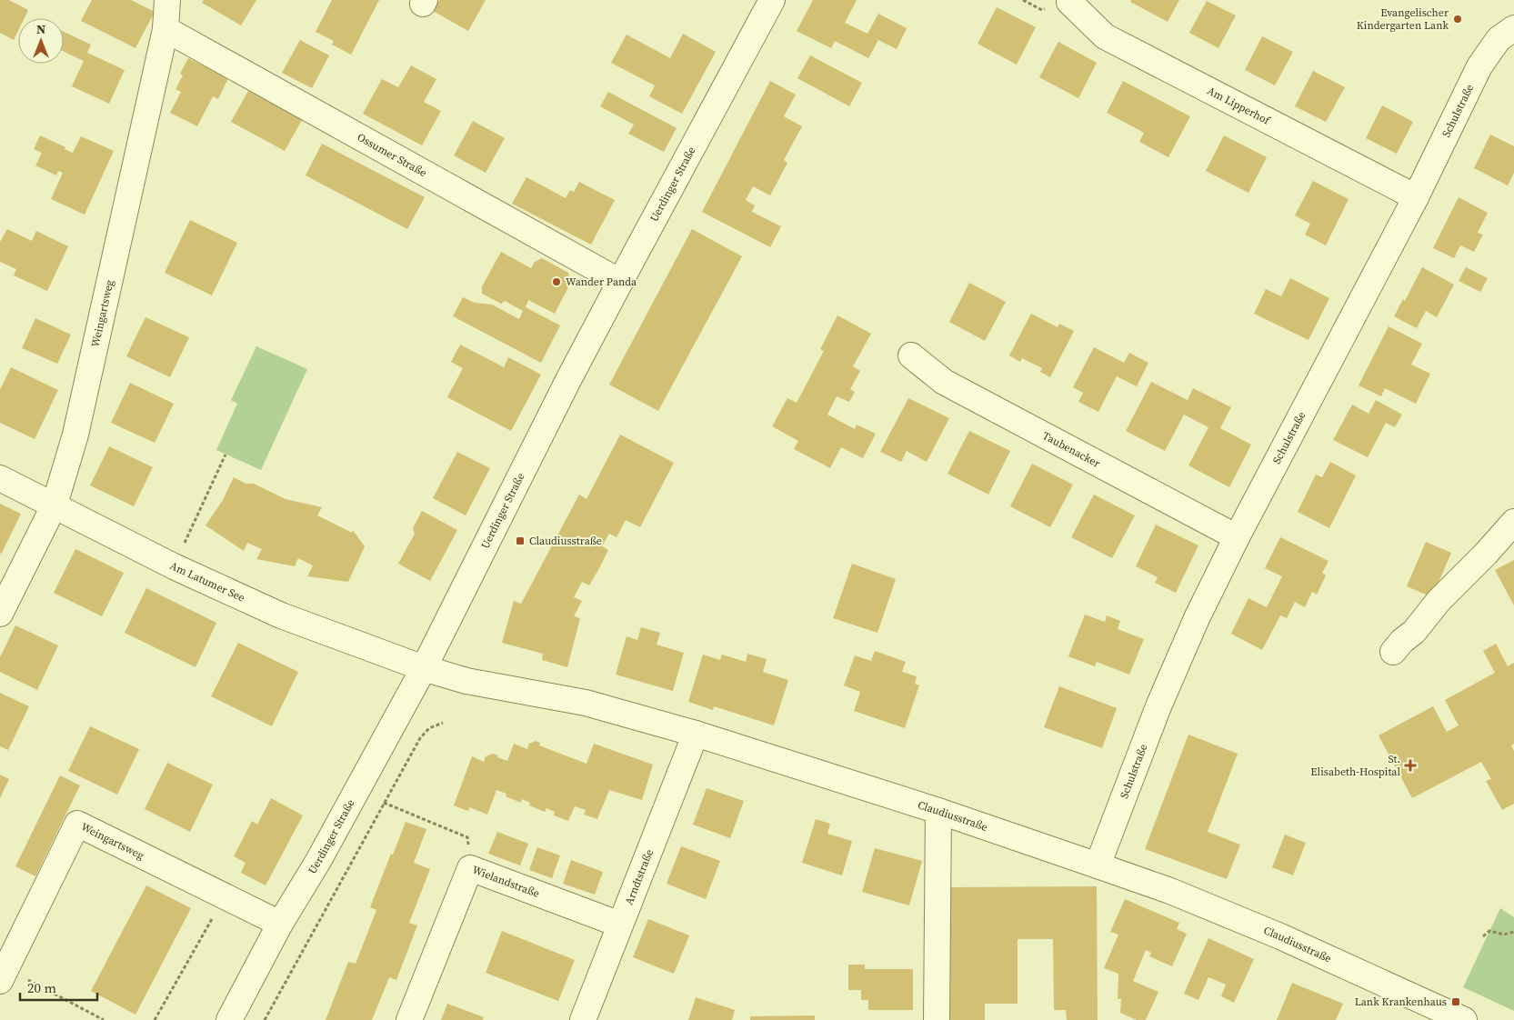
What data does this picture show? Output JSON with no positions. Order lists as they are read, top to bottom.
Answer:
{
  "streets": {
    "street": [
      "Am Lipperhof",
      "Schulstraße",
      "Ossumer Straße",
      "Uerdinger Straße",
      "Weingartsweg",
      "Taubenacker",
      "Am Latumer See",
      "Claudiusstraße",
      "Arndtstraße",
      "Wielandstraße"
    ]
  },
  "crossings": [
    ["Am Lipperhof", "Schulstraße"],
    ["Schulstraße", "Taubenacker"],
    ["Schulstraße", "Claudiusstraße"],
    ["Ossumer Straße", "Uerdinger Straße"],
    ["Ossumer Straße", "Weingartsweg"],
    ["Uerdinger Straße", "Weingartsweg"],
    ["Uerdinger Straße", "Am Latumer See"],
    ["Uerdinger Straße", "Claudiusstraße"],
    ["Weingartsweg", "Am Latumer See"],
    ["Am Latumer See", "Claudiusstraße"],
    ["Claudiusstraße", "Arndtstraße"],
    ["Arndtstraße", "Wielandstraße"]
  ],
  "places": {
    "other": ["Evangelischer Kindergarten Lank", "Wander Panda"],
    "transit": ["Claudiusstraße", "Lank Krankenhaus"],
    "health": ["St. Elisabeth-Hospital"]
  },
  "scale_bar": "20 m",
  "north": "top"
}
